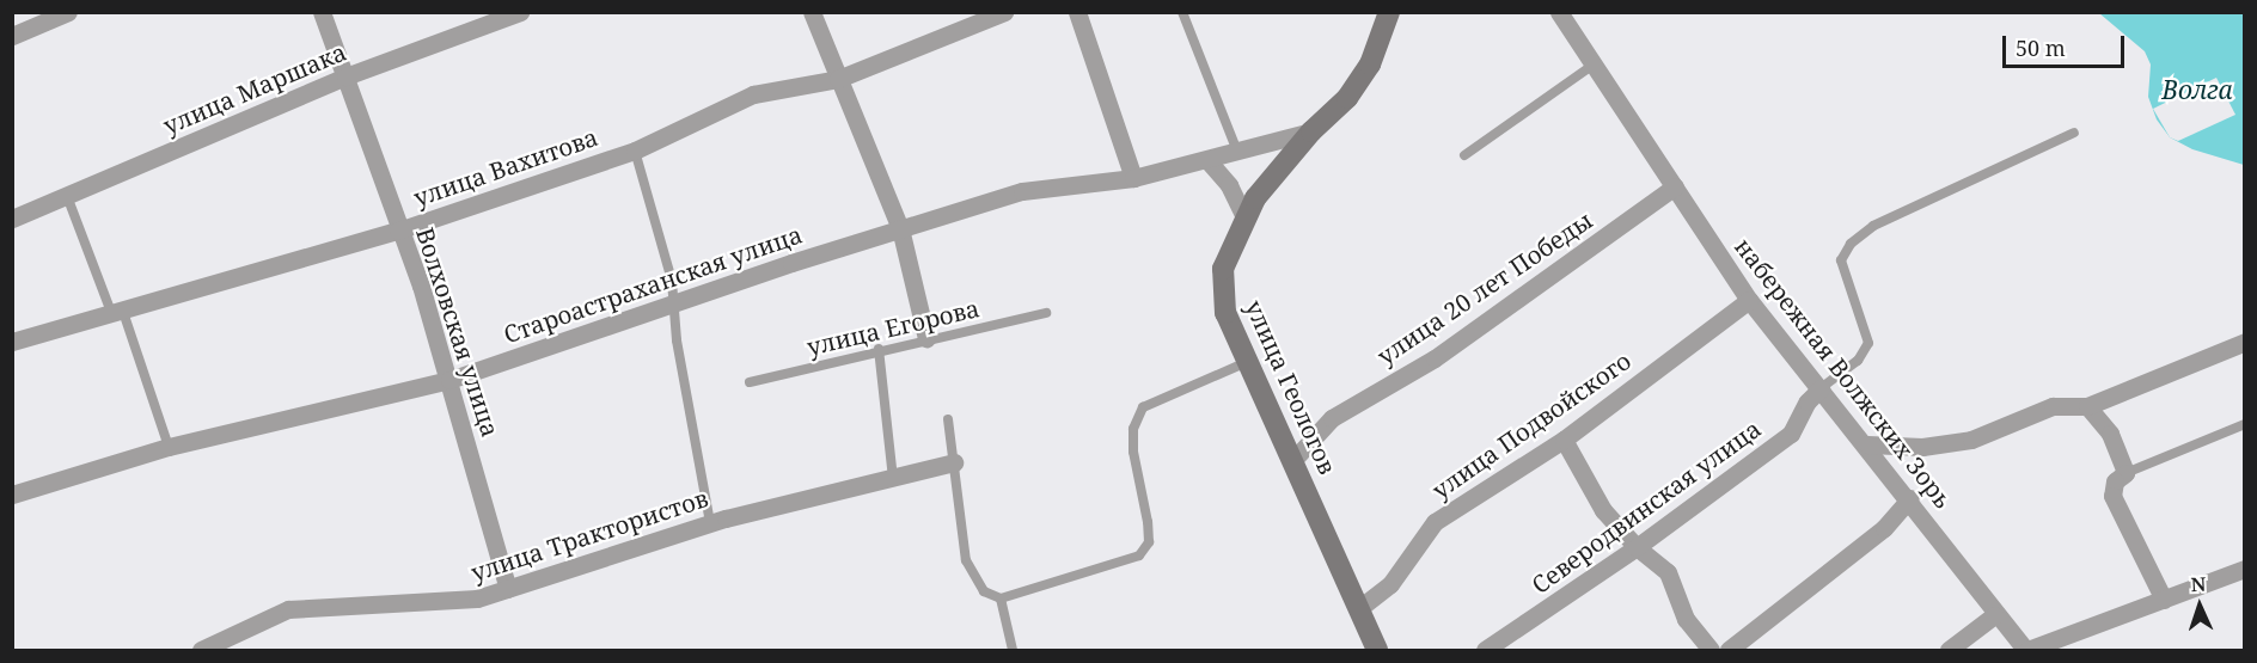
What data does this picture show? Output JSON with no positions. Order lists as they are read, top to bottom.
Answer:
{
  "streets": {
    "street": [
      "улица Маршака",
      "улица Вахитова",
      "Староастраханская улица",
      "улица 20 лет Победы",
      "Волховская улица",
      "набережная Волжских Зорь",
      "улица Геологов",
      "улица Подвойского",
      "Северодвинская улица",
      "улица Трактористов"
    ],
    "lane": ["улица Егорова"]
  },
  "crossings": [
    ["улица Маршака", "Волховская улица"],
    ["улица Вахитова", "Волховская улица"],
    ["Староастраханская улица", "Волховская улица"],
    ["Староастраханская улица", "улица Геологов"],
    ["улица 20 лет Победы", "набережная Волжских Зорь"],
    ["улица 20 лет Победы", "улица Геологов"],
    ["Волховская улица", "улица Трактористов"],
    ["набережная Волжских Зорь", "улица Подвойского"],
    ["набережная Волжских Зорь", "Северодвинская улица"],
    ["улица Геологов", "улица Подвойского"]
  ],
  "water": ["Волга"],
  "scale_bar": "50 m",
  "north": "top"
}
